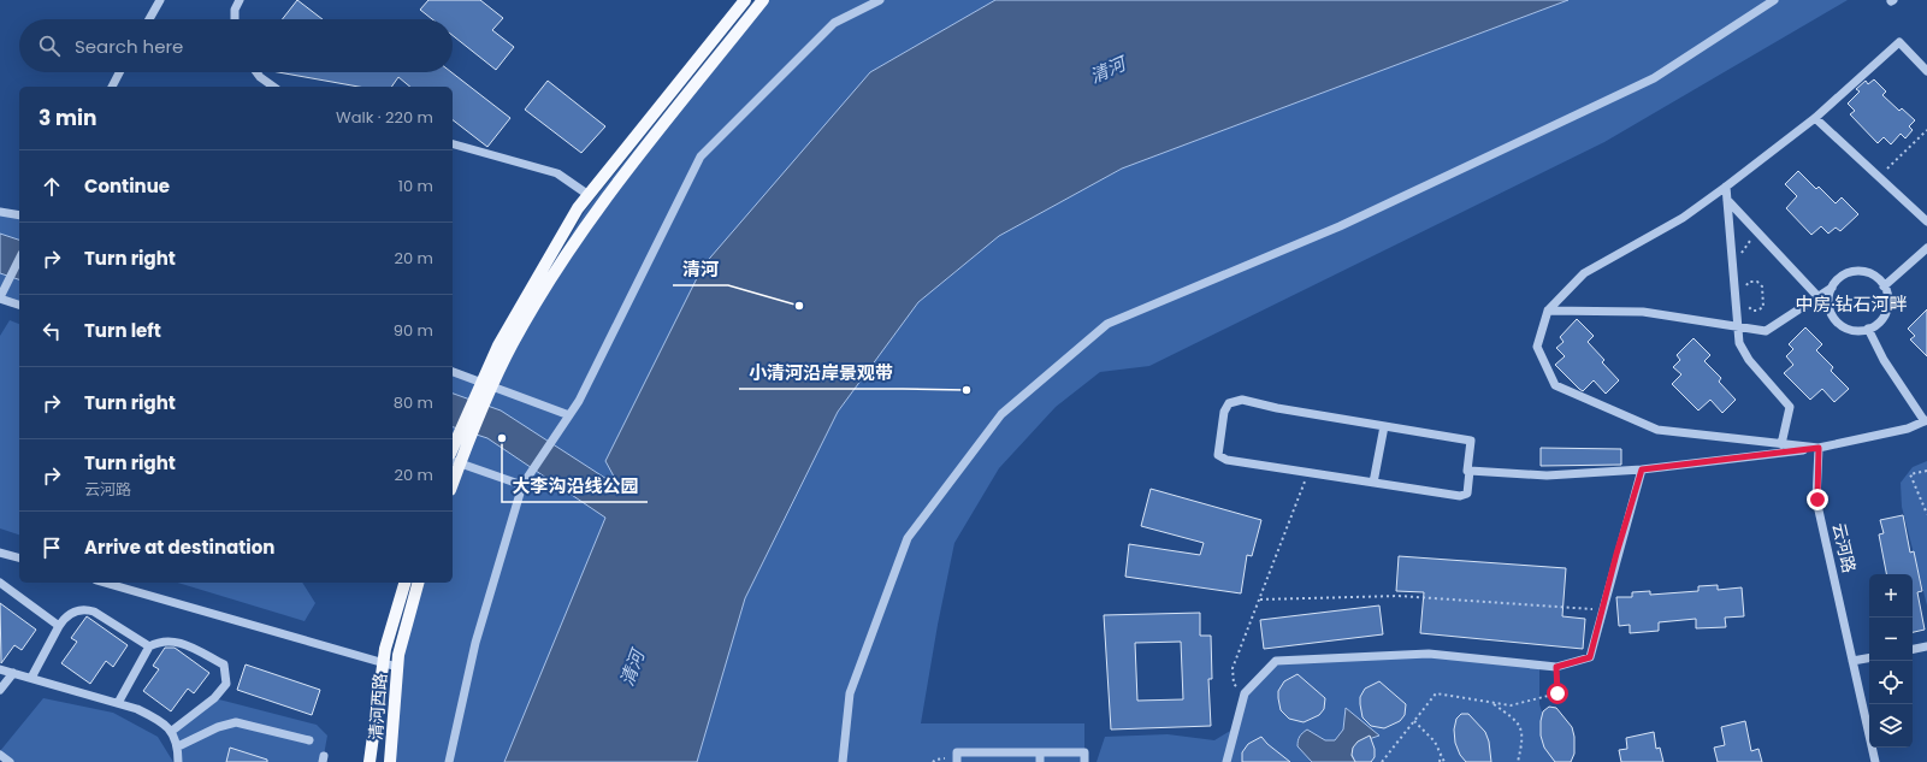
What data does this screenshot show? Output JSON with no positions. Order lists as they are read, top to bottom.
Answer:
{
  "streets": {
    "main road": ["清河西路"],
    "street": ["云河路"]
  },
  "districts": ["中房·钻石河畔"],
  "water": ["清河"],
  "places": ["清河", "小清河沿岸景观带", "大李沟沿线公园"],
  "page": {
    "search": "Search here",
    "heading": ["3 min", "Walk · 220 m"],
    "list": [
      ["Continue", "10 m"],
      ["Turn right", "20 m"],
      ["Turn left", "90 m"],
      ["Turn right", "80 m"],
      ["Turn right", "云河路", "20 m"],
      "Arrive at destination"
    ],
    "map_buttons": ["+", "−"]
  }
}
